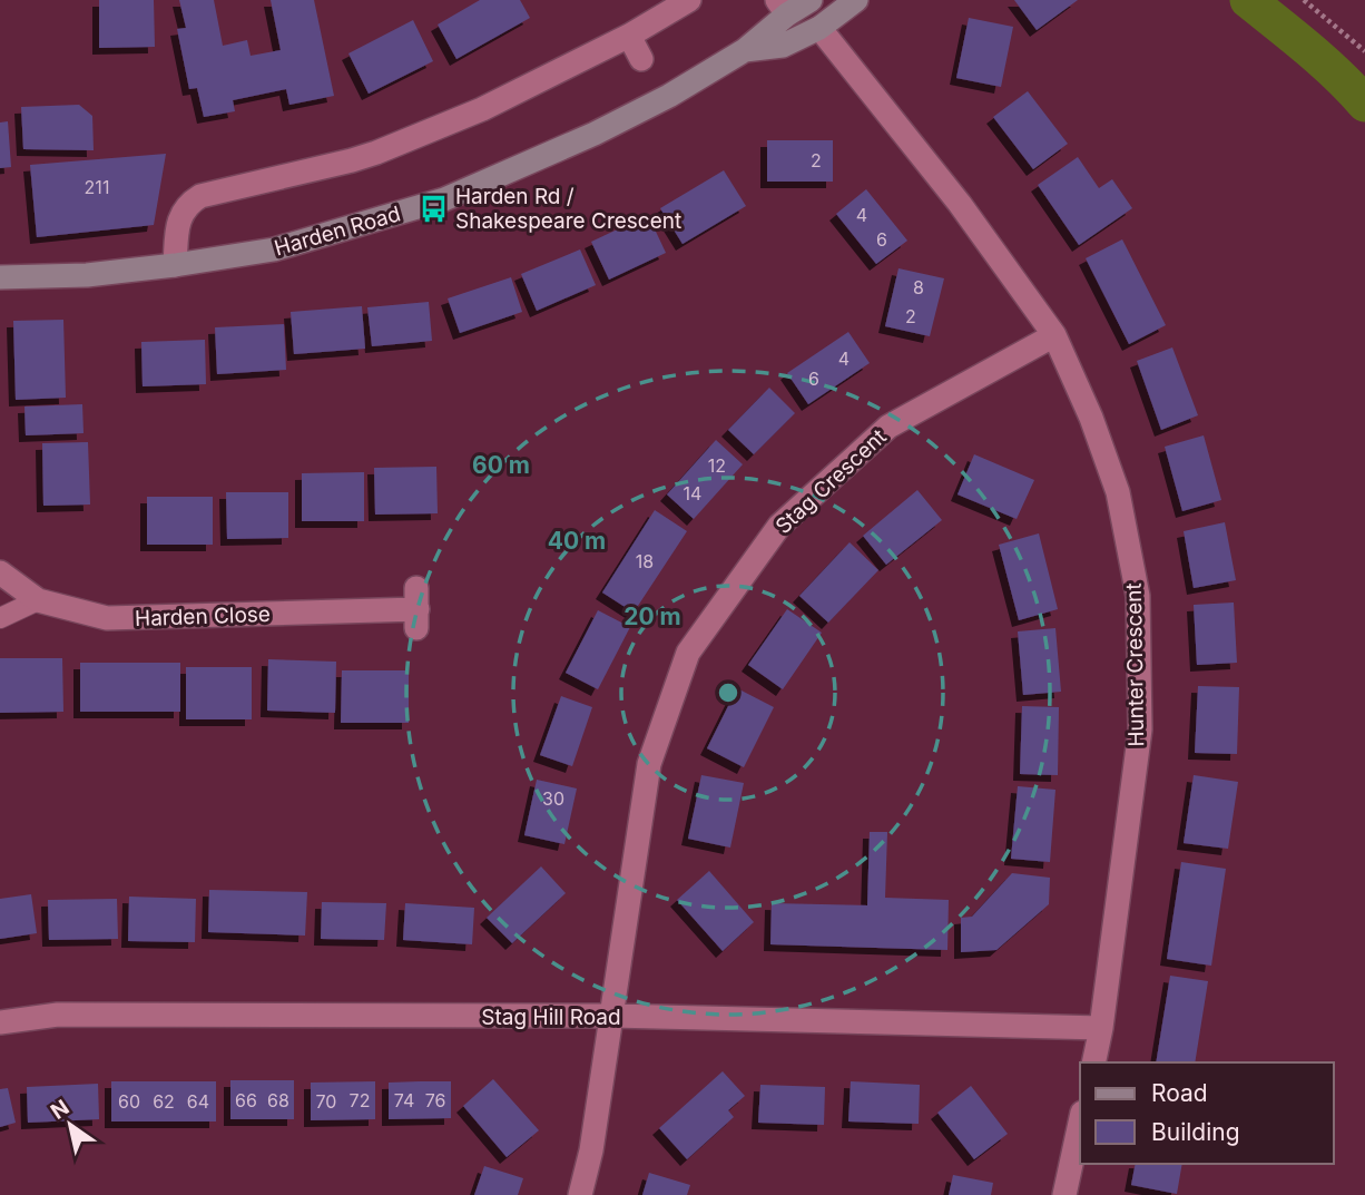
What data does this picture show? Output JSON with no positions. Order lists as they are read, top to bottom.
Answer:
{
  "streets": {
    "street": [
      "Harden Road",
      "Stag Crescent",
      "Harden Close",
      "Hunter Crescent",
      "Stag Hill Road"
    ]
  },
  "crossings": [
    ["Harden Road", "Hunter Crescent"],
    ["Stag Crescent", "Hunter Crescent"],
    ["Stag Crescent", "Stag Hill Road"],
    ["Hunter Crescent", "Stag Hill Road"]
  ],
  "places": {
    "bus stop": ["Harden Rd / Shakespeare Crescent"]
  },
  "house_numbers": [
    "2",
    "211",
    "4",
    "6",
    "8",
    "2",
    "4",
    "6",
    "12",
    "14",
    "18",
    "30",
    "66",
    "68",
    "72",
    "74",
    "76",
    "60",
    "62",
    "64",
    "70"
  ],
  "legend": ["Road", "Building"],
  "north": "top left",
  "rings": ["60 m", "40 m", "20 m"]
}
